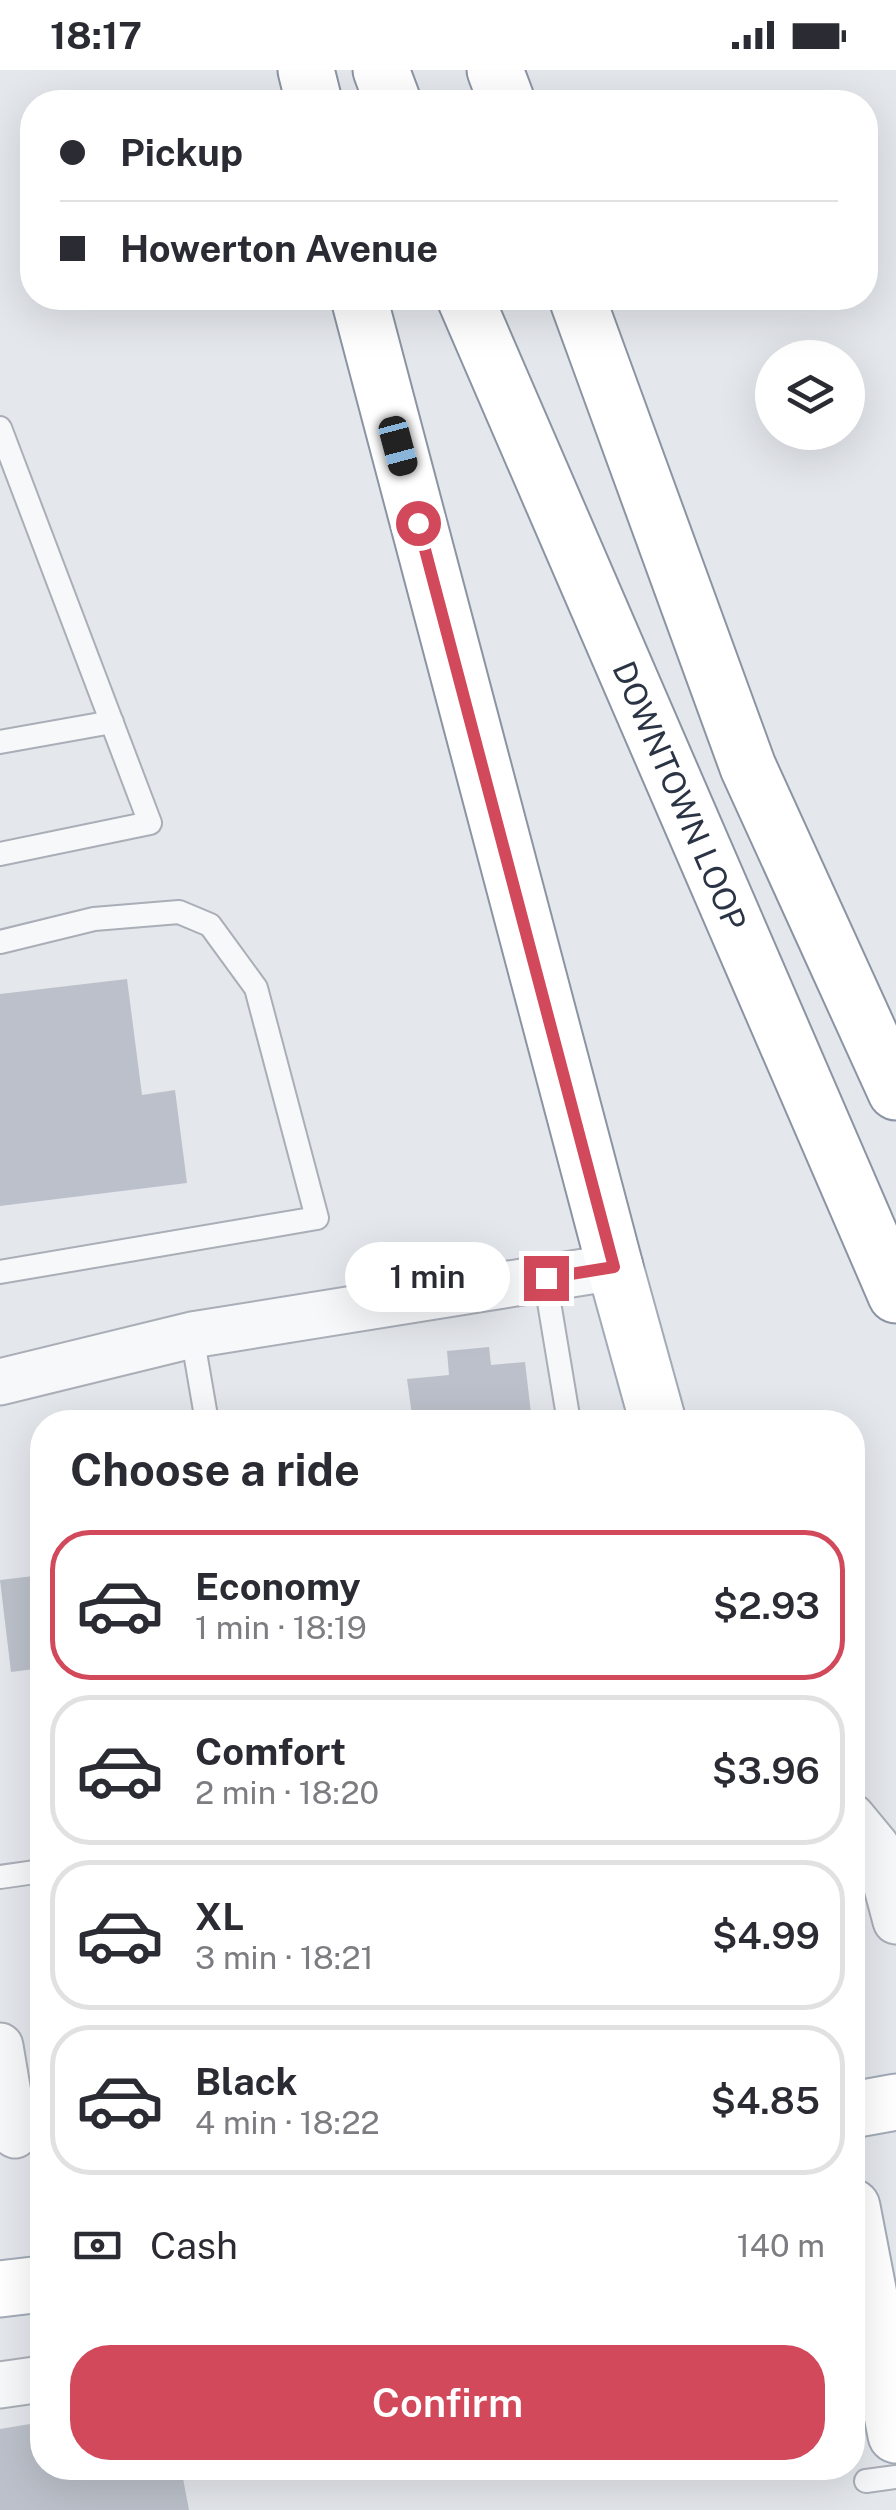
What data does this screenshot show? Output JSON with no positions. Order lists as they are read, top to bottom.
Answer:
{
  "streets": {
    "main road": ["DOWNTOWN LOOP"]
  },
  "page": {
    "status": "18:17",
    "banner": ["Pickup", "Howerton Avenue"],
    "bubble": "1 min",
    "heading": "Choose a ride",
    "list": [
      {
        "name": "Economy",
        "note": "1 min · 18:19",
        "value": "$2.93"
      },
      {
        "name": "Comfort",
        "note": "2 min · 18:20",
        "value": "$3.96"
      },
      {
        "name": "XL",
        "note": "3 min · 18:21",
        "value": "$4.99"
      },
      {
        "name": "Black",
        "note": "4 min · 18:22",
        "value": "$4.85"
      }
    ],
    "pay": ["Cash", "140 m"],
    "buttons": "Confirm"
  }
}
